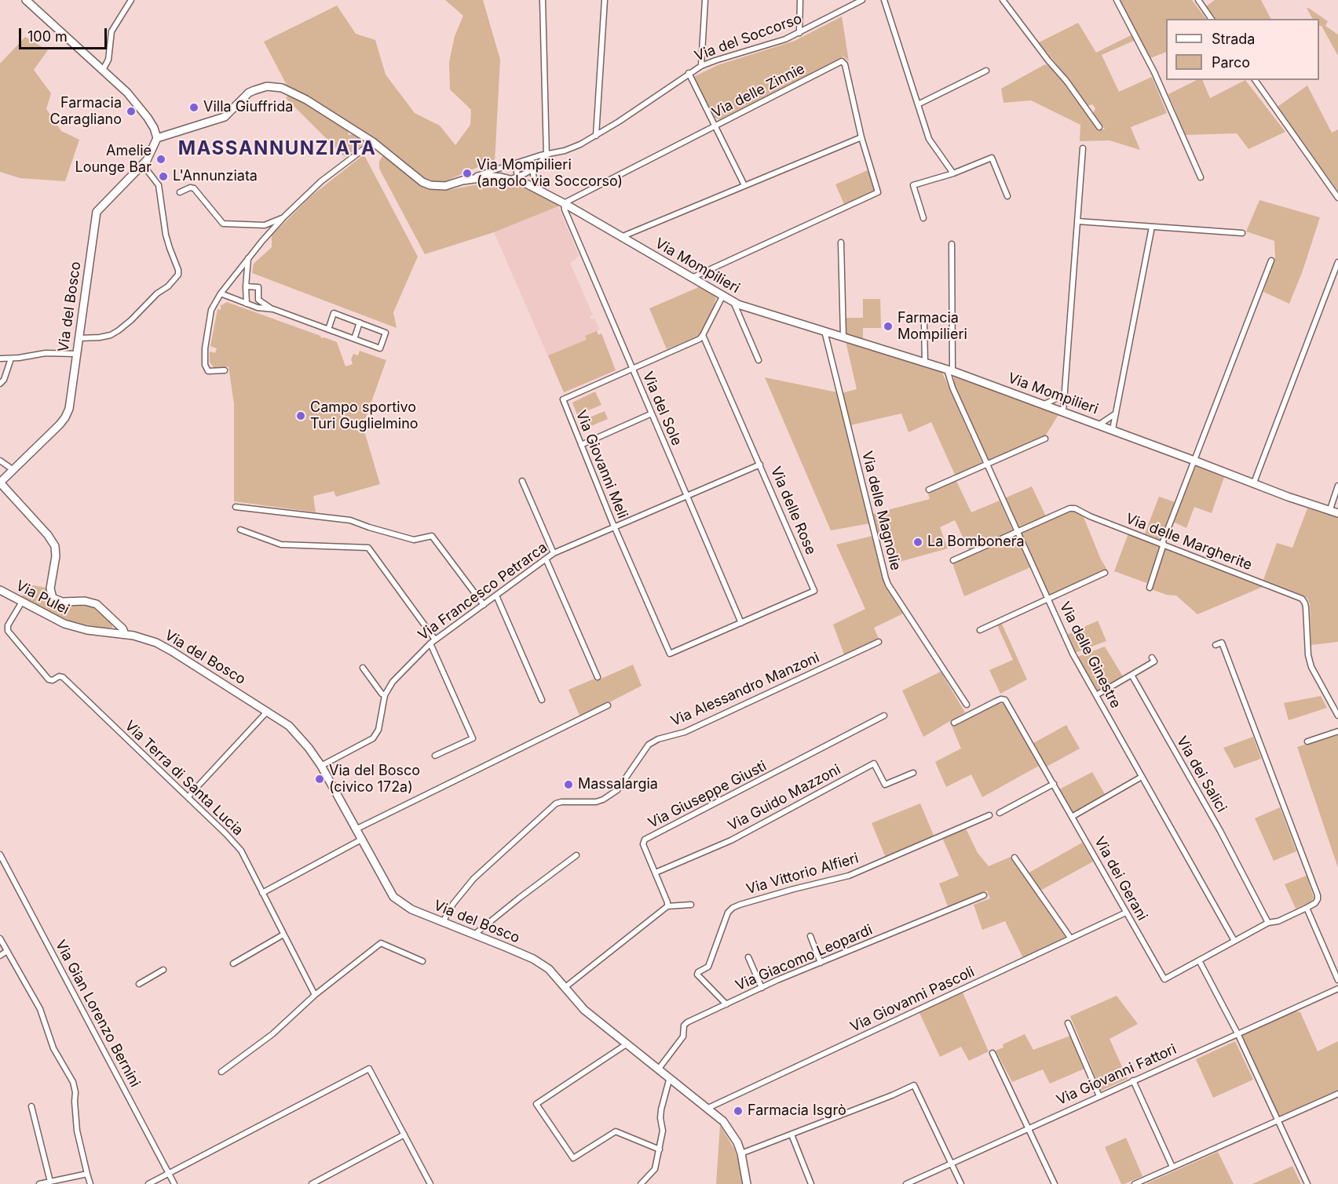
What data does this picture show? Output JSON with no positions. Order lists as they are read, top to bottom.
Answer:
{
  "streets": {
    "street": [
      "Via del Soccorso",
      "Via delle Zinnie",
      "Via Mompilieri",
      "Via del Bosco",
      "Via del Sole",
      "Via Giovanni Meli",
      "Via delle Rose",
      "Via delle Magnolie",
      "Via delle Margherite",
      "Via Francesco Petrarca",
      "Via Pulei",
      "Via delle Ginestre",
      "Via Alessandro Manzoni",
      "Via dei Salici",
      "Via Terra di Santa Lucia",
      "Via Giuseppe Giusti",
      "Via Guido Mazzoni",
      "Via Vittorio Alfieri",
      "Via dei Gerani",
      "Via Giacomo Leopardi",
      "Via Giovanni Pascoli",
      "Via Gian Lorenzo Bernini",
      "Via Giovanni Fattori"
    ]
  },
  "crossings": [
    ["Via del Soccorso", "Via Mompilieri"],
    ["Via delle Zinnie", "Via Mompilieri"],
    ["Via delle Zinnie", "Via del Sole"],
    ["Via Mompilieri", "Via del Bosco"],
    ["Via Mompilieri", "Via del Sole"],
    ["Via Mompilieri", "Via delle Magnolie"],
    ["Via Mompilieri", "Via delle Ginestre"],
    ["Via del Bosco", "Via Francesco Petrarca"],
    ["Via del Bosco", "Via Pulei"],
    ["Via del Bosco", "Via Alessandro Manzoni"],
    ["Via del Bosco", "Via Giacomo Leopardi"],
    ["Via del Bosco", "Via Giovanni Pascoli"],
    ["Via del Sole", "Via Giovanni Meli"],
    ["Via del Sole", "Via delle Rose"],
    ["Via del Sole", "Via Francesco Petrarca"],
    ["Via Giovanni Meli", "Via delle Rose"],
    ["Via Giovanni Meli", "Via Francesco Petrarca"],
    ["Via delle Rose", "Via Francesco Petrarca"],
    ["Via delle Margherite", "Via delle Ginestre"],
    ["Via Pulei", "Via Terra di Santa Lucia"],
    ["Via delle Ginestre", "Via dei Gerani"],
    ["Via dei Salici", "Via dei Gerani"],
    ["Via Giuseppe Giusti", "Via Guido Mazzoni"],
    ["Via Vittorio Alfieri", "Via Giacomo Leopardi"],
    ["Via dei Gerani", "Via Giovanni Pascoli"]
  ],
  "districts": ["MASSANNUNZIATA"],
  "places": [
    "Villa Giuffrida",
    "Farmacia Caragliano",
    "Amelie Lounge Bar",
    "Via Mompilieri (angolo via Soccorso)",
    "L'Annunziata",
    "Farmacia Mompilieri",
    "Campo sportivo Turi Guglielmino",
    "La Bombonera",
    "Via del Bosco (civico 172a)",
    "Massalargia",
    "Farmacia Isgrò"
  ],
  "legend": ["Strada", "Parco"],
  "scale_bar": "100 m"
}
